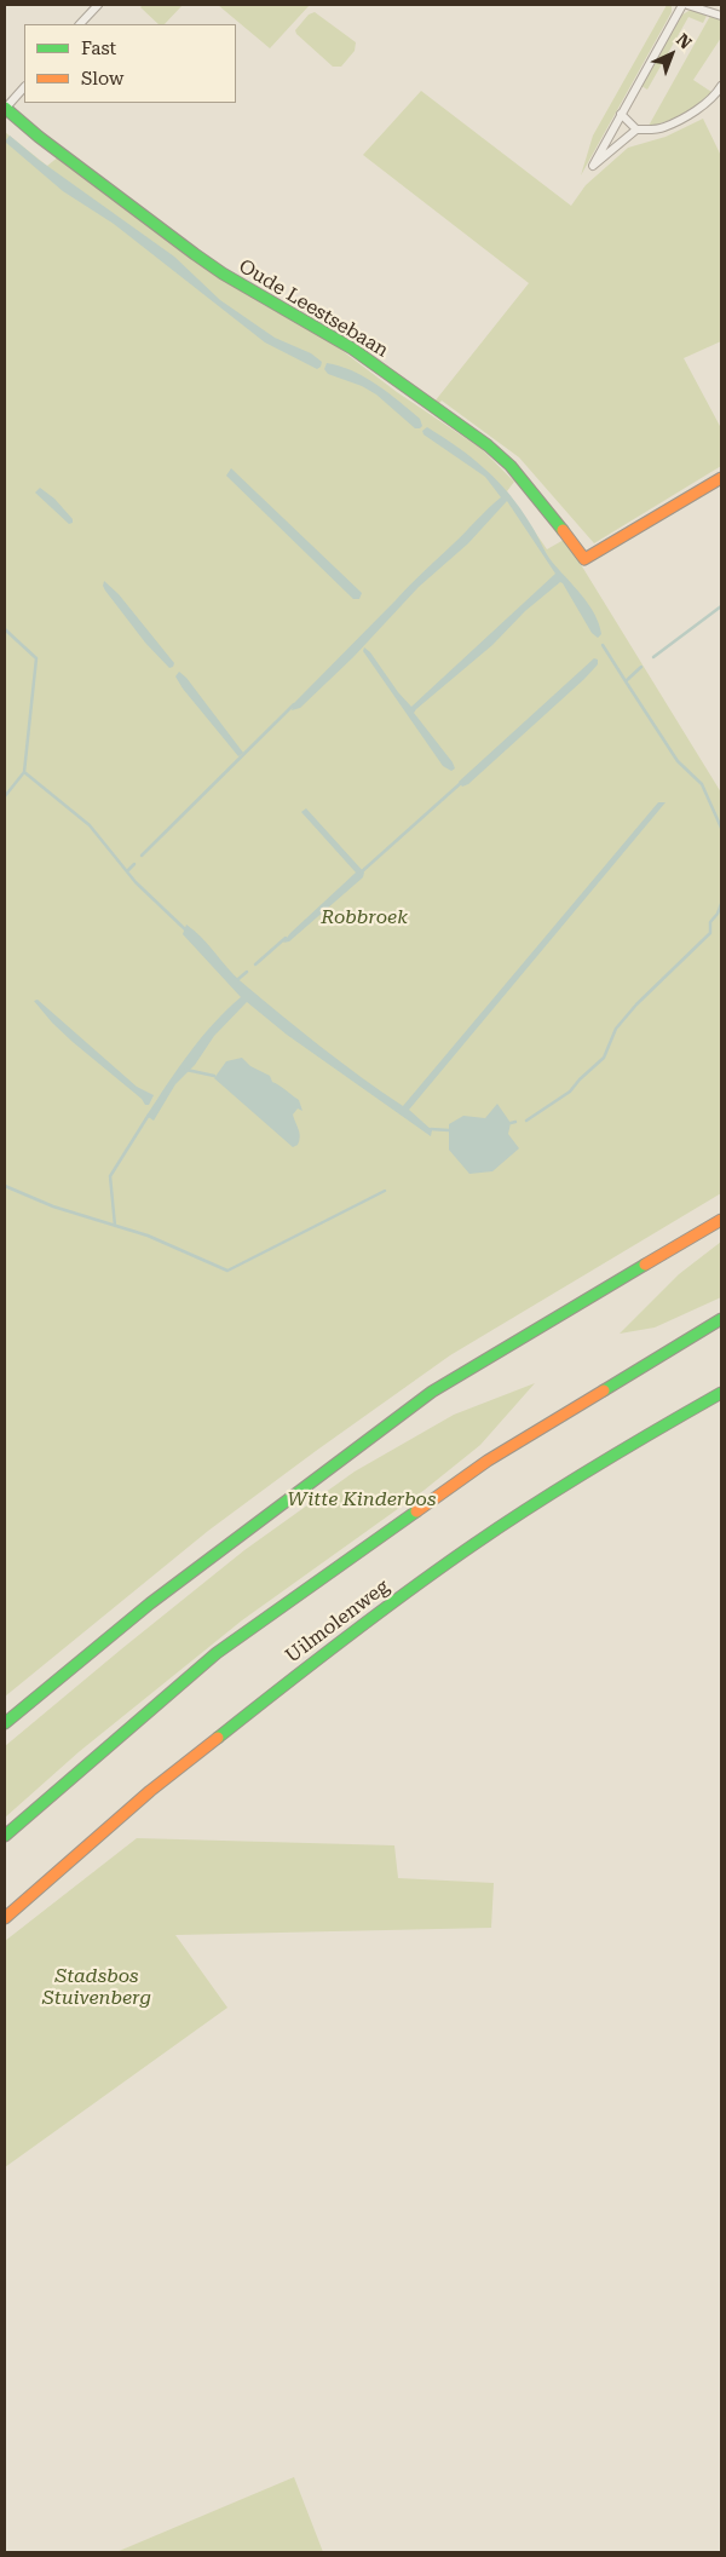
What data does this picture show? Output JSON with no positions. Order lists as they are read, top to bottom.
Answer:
{
  "streets": {
    "main road": ["Oude Leestsebaan", "Uilmolenweg"]
  },
  "parks": ["Robbroek", "Witte Kinderbos", "Stadsbos Stuivenberg"],
  "legend": ["Fast", "Slow"],
  "north": "top right"
}
